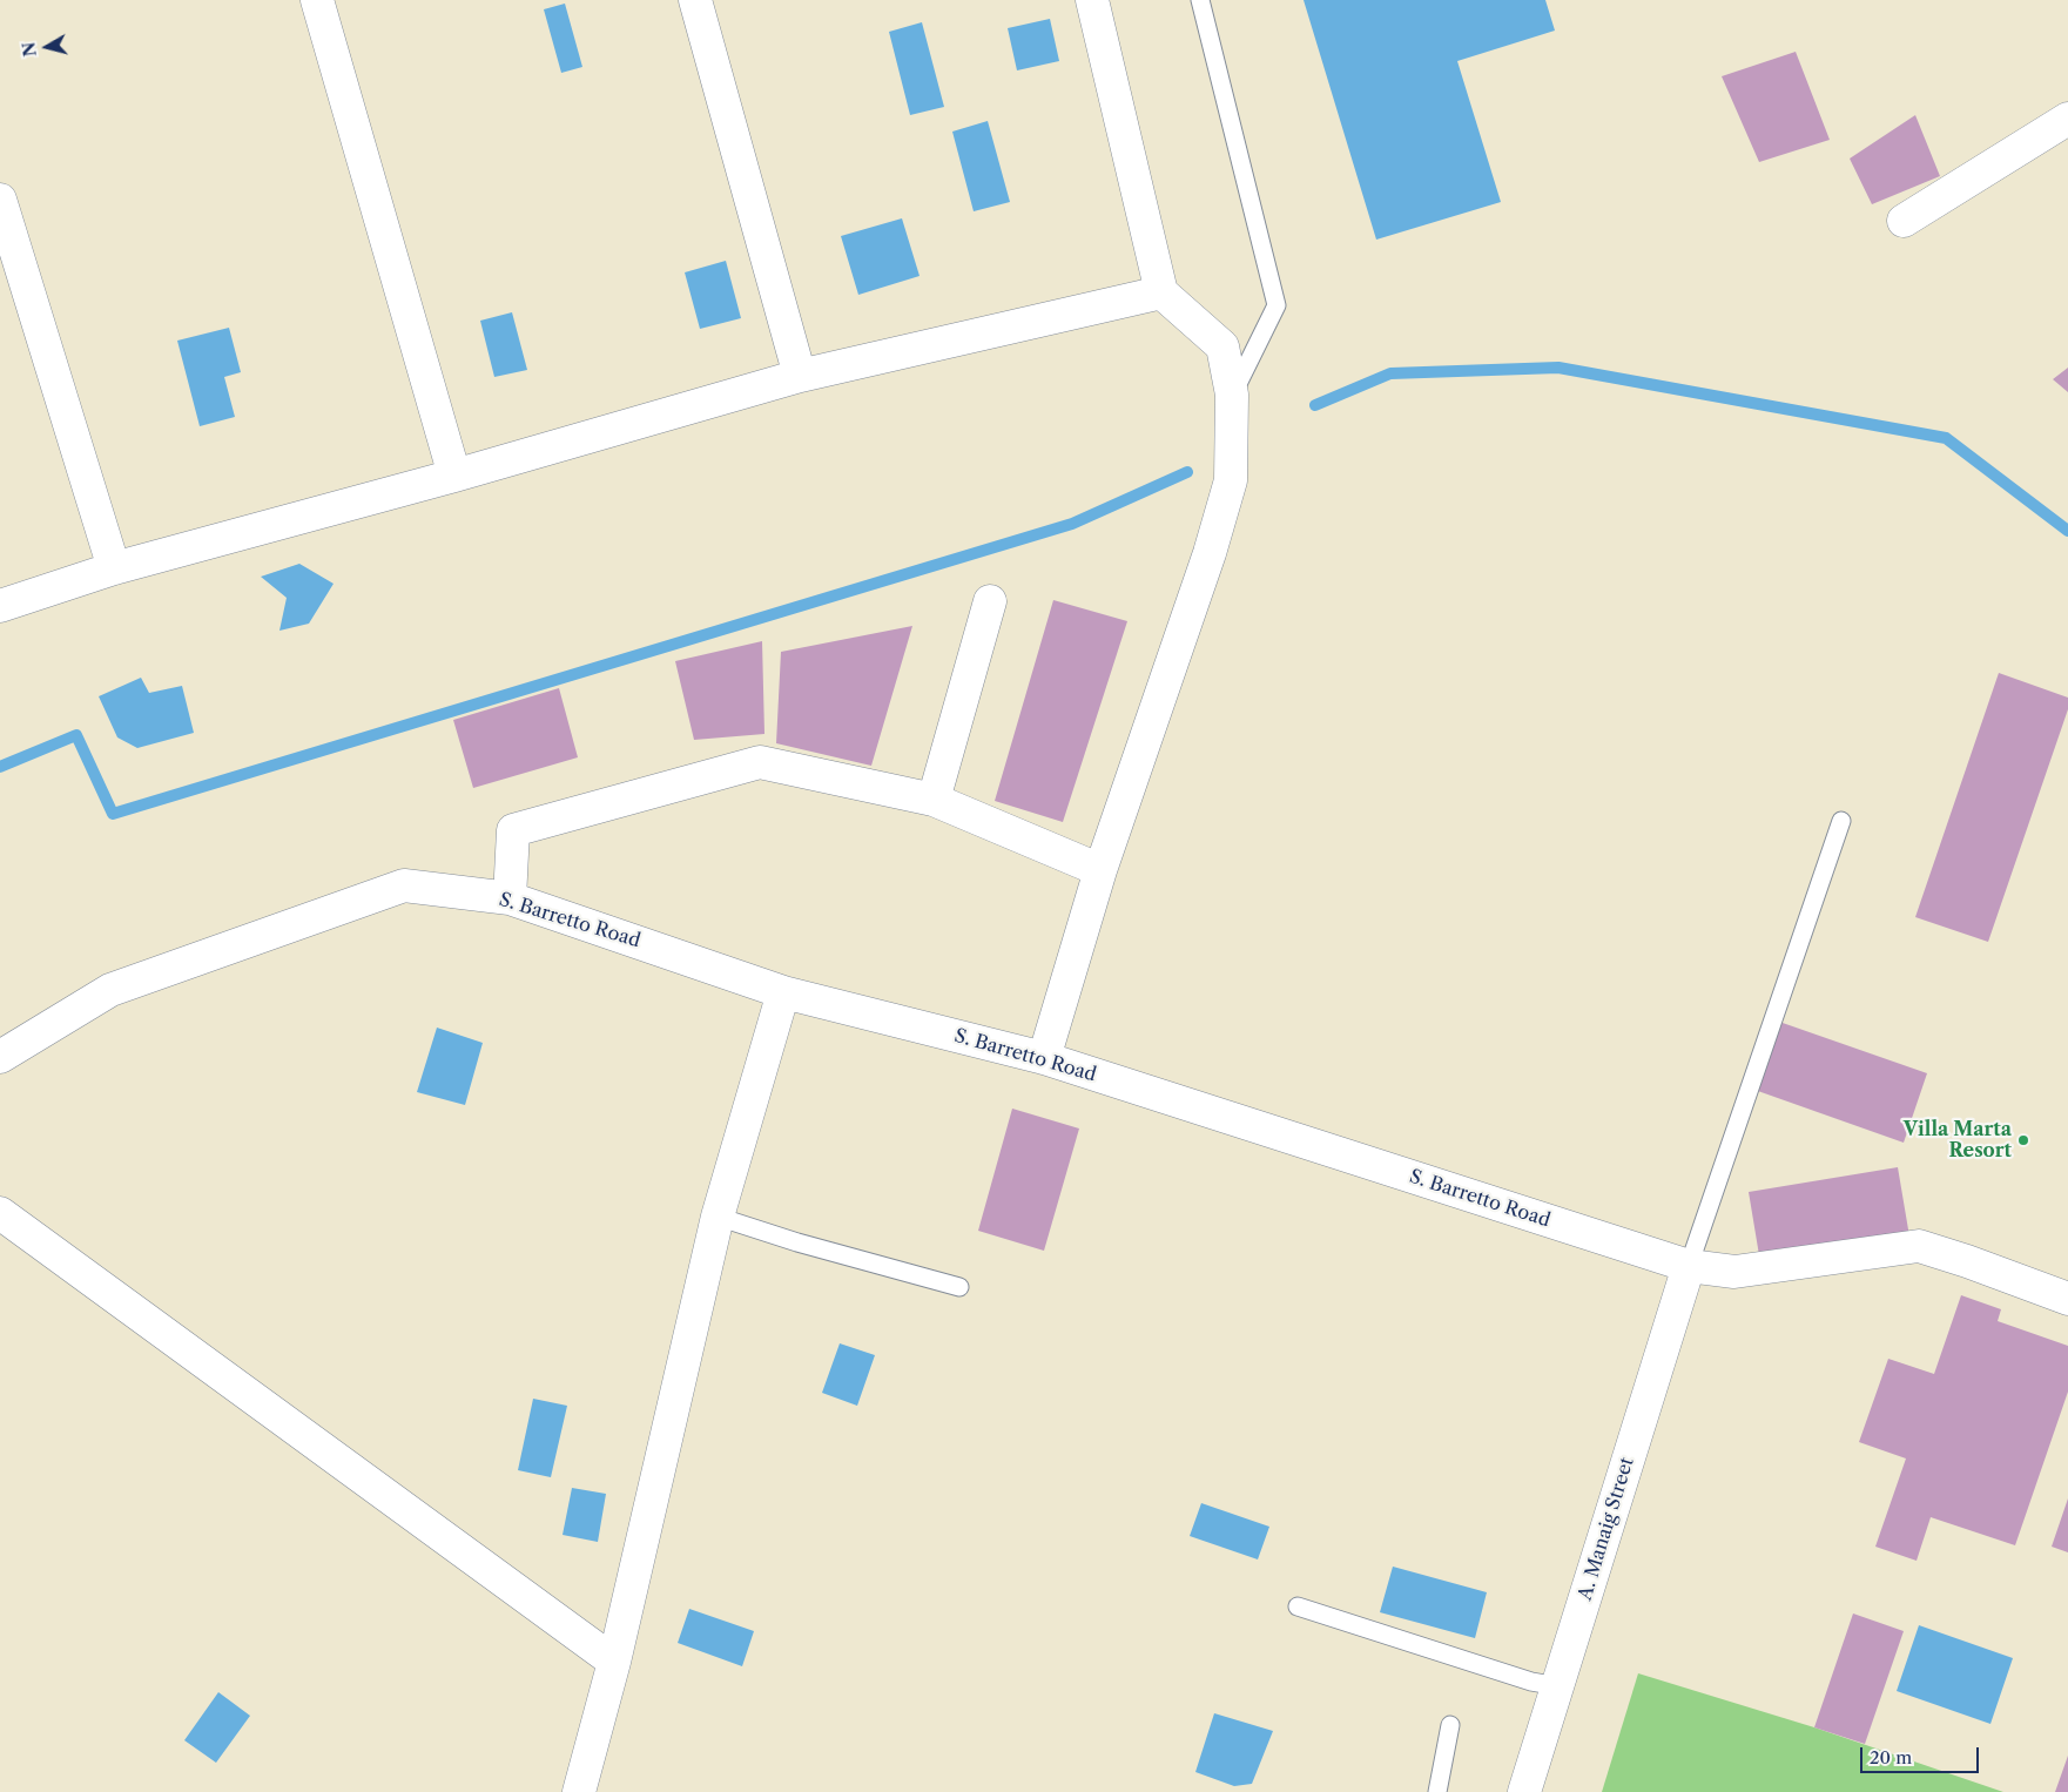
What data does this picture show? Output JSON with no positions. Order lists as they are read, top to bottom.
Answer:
{
  "streets": {
    "street": ["S. Barretto Road", "A. Manaig Street"]
  },
  "crossings": [
    ["S. Barretto Road", "A. Manaig Street"]
  ],
  "places": ["Villa Marta Resort"],
  "scale_bar": "20 m",
  "north": "left"
}
